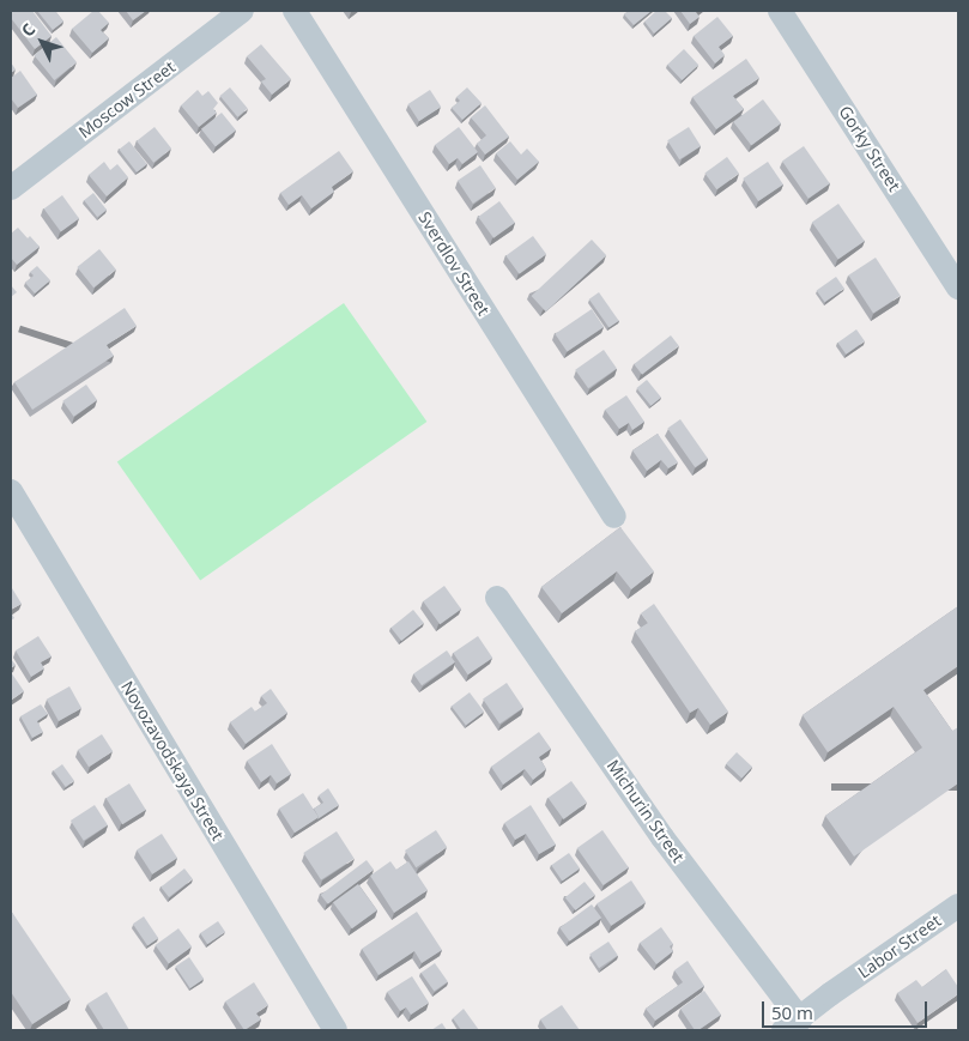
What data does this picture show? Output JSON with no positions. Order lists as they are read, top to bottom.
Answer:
{
  "streets": {
    "street": [
      "Moscow Street",
      "Gorky Street",
      "Sverdlov Street",
      "Novozavodskaya Street",
      "Michurin Street",
      "Labor Street"
    ]
  },
  "crossings": [
    ["Michurin Street", "Labor Street"]
  ],
  "scale_bar": "50 m",
  "north": "top left"
}
